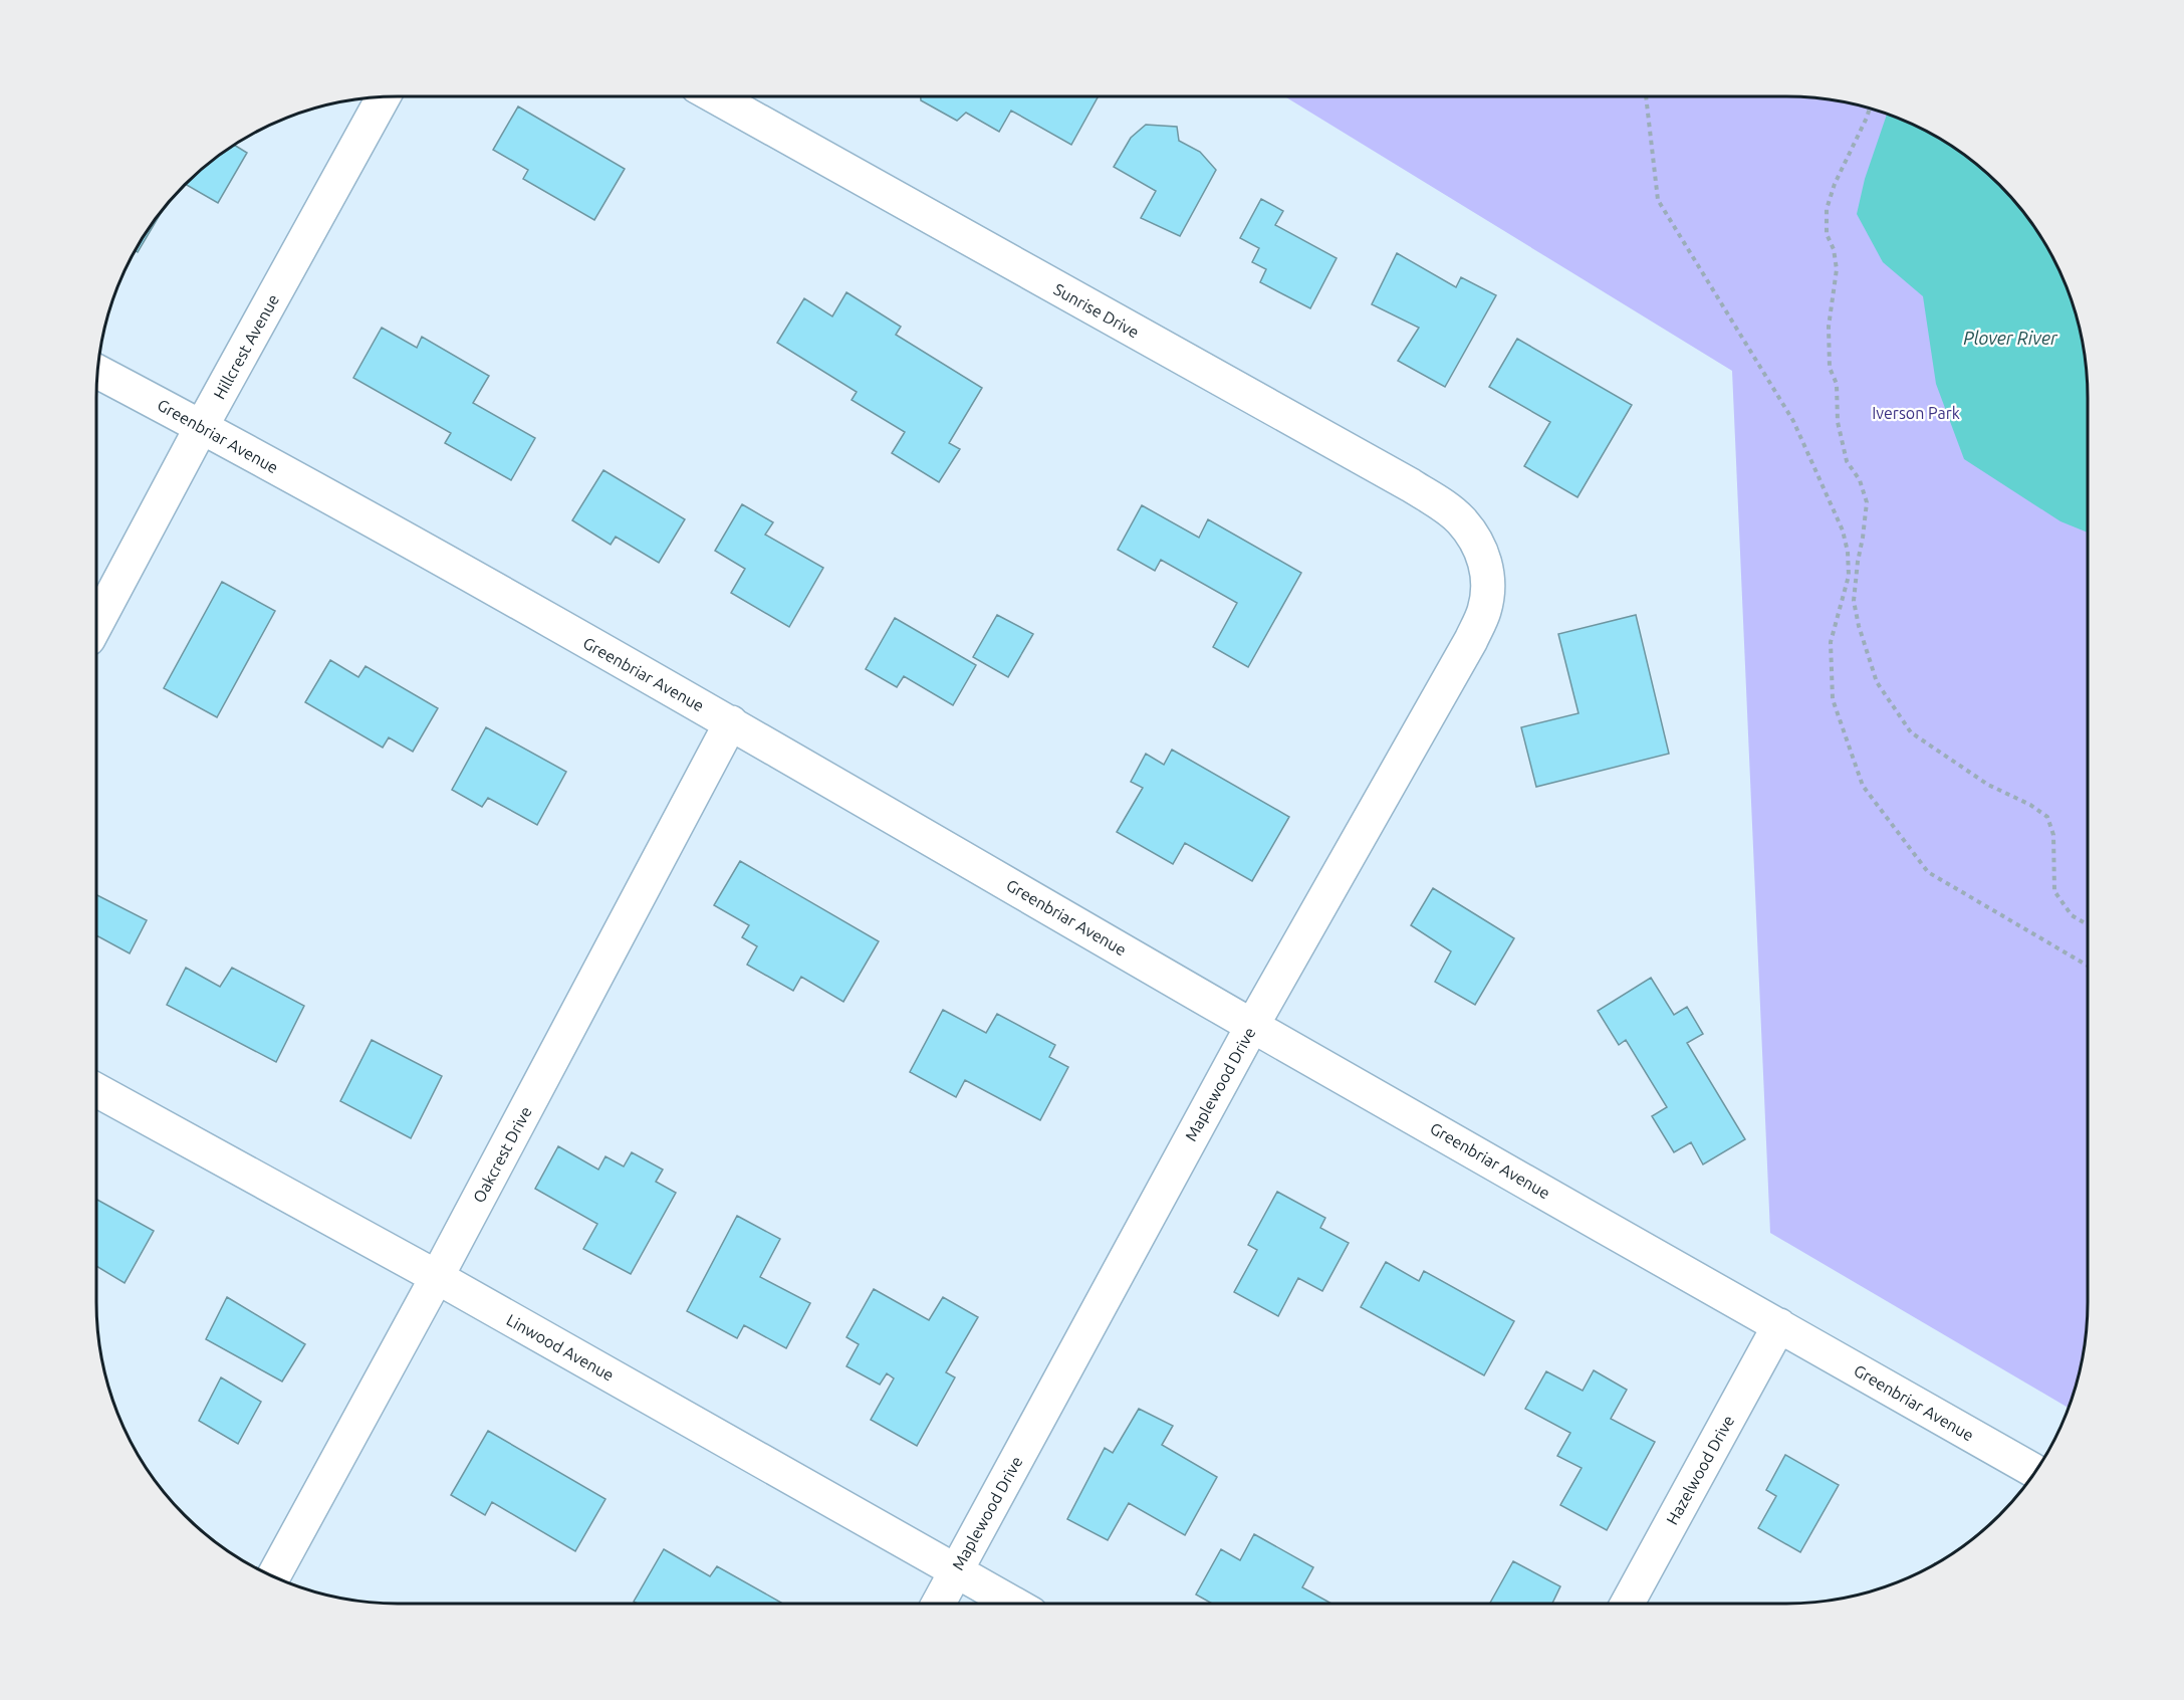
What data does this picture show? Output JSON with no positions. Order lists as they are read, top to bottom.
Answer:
{
  "streets": {
    "street": [
      "Sunrise Drive",
      "Hillcrest Avenue",
      "Greenbriar Avenue",
      "Maplewood Drive",
      "Oakcrest Drive",
      "Linwood Avenue",
      "Hazelwood Drive"
    ]
  },
  "crossings": [
    ["Sunrise Drive", "Maplewood Drive"],
    ["Hillcrest Avenue", "Greenbriar Avenue"],
    ["Greenbriar Avenue", "Maplewood Drive"],
    ["Greenbriar Avenue", "Oakcrest Drive"],
    ["Greenbriar Avenue", "Hazelwood Drive"],
    ["Maplewood Drive", "Linwood Avenue"],
    ["Oakcrest Drive", "Linwood Avenue"]
  ],
  "water": ["Plover River"],
  "parks": ["Iverson Park"]
}
